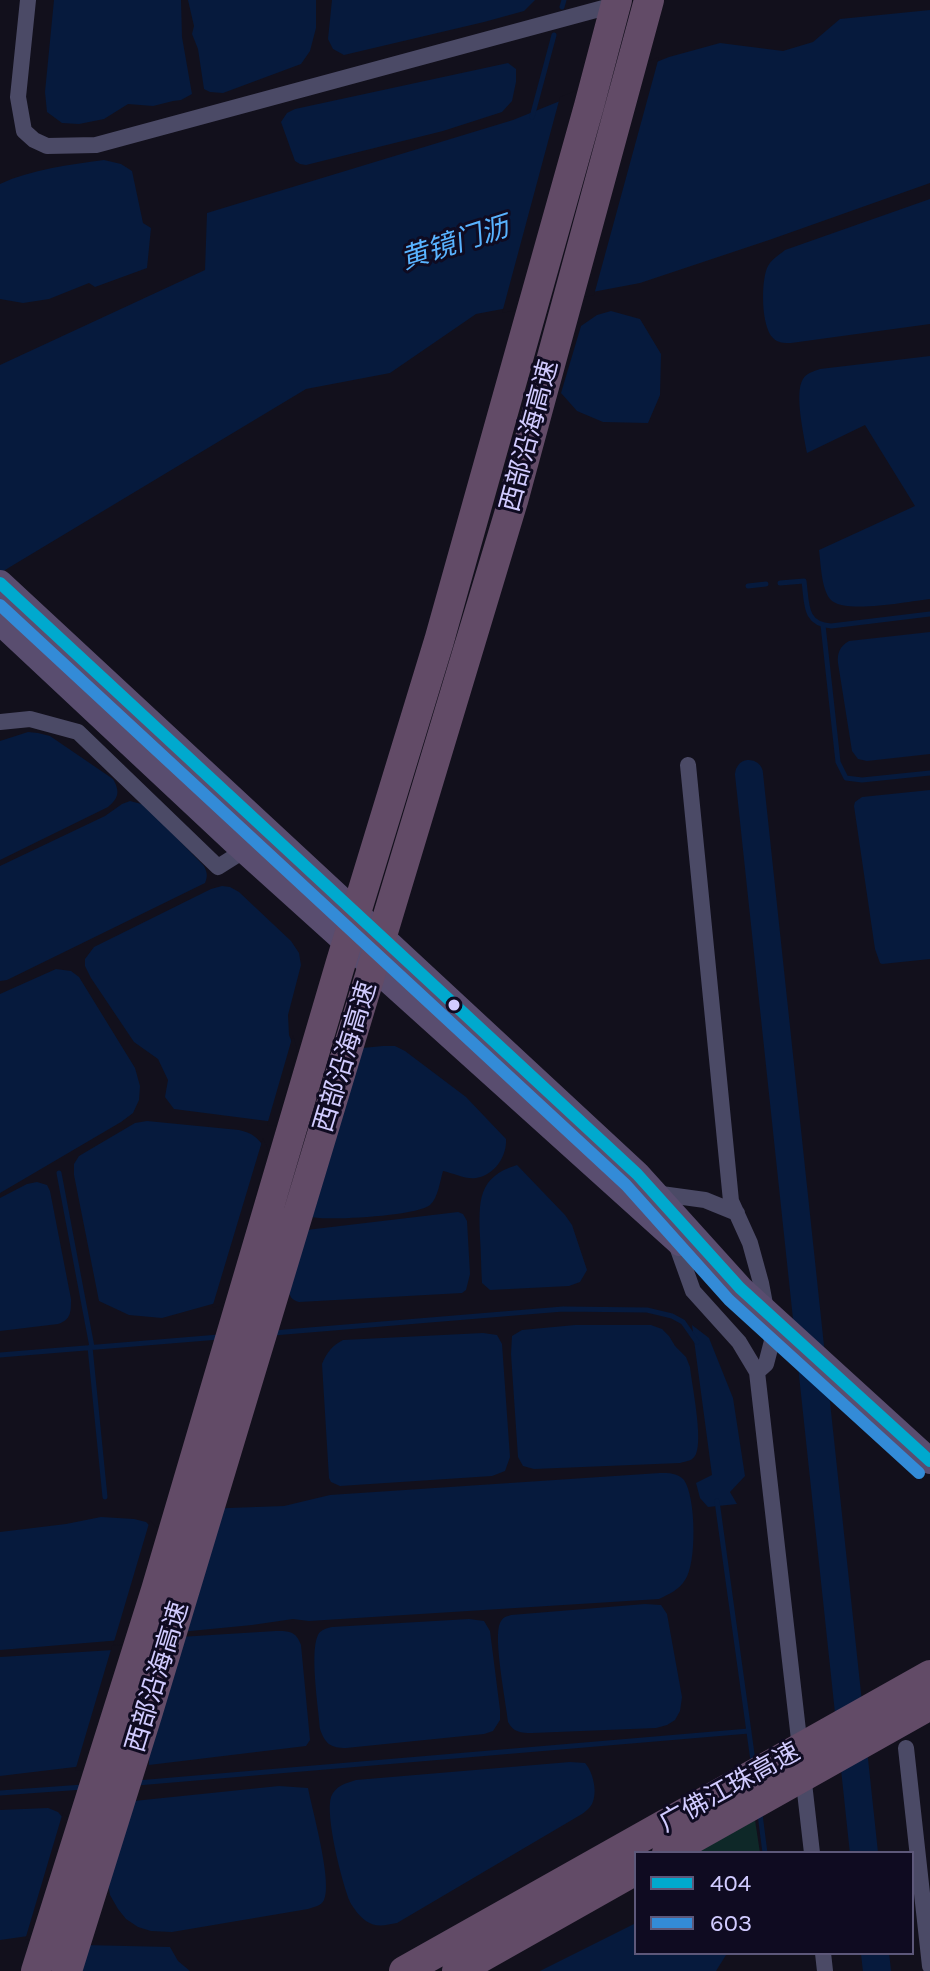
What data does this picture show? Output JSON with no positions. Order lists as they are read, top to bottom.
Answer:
{
  "streets": {
    "highway": ["西部沿海高速", "广佛江珠高速"]
  },
  "water": ["黄镜门沥"],
  "lines": ["transit line 404", "transit line 603"],
  "legend": ["404", "603"]
}
